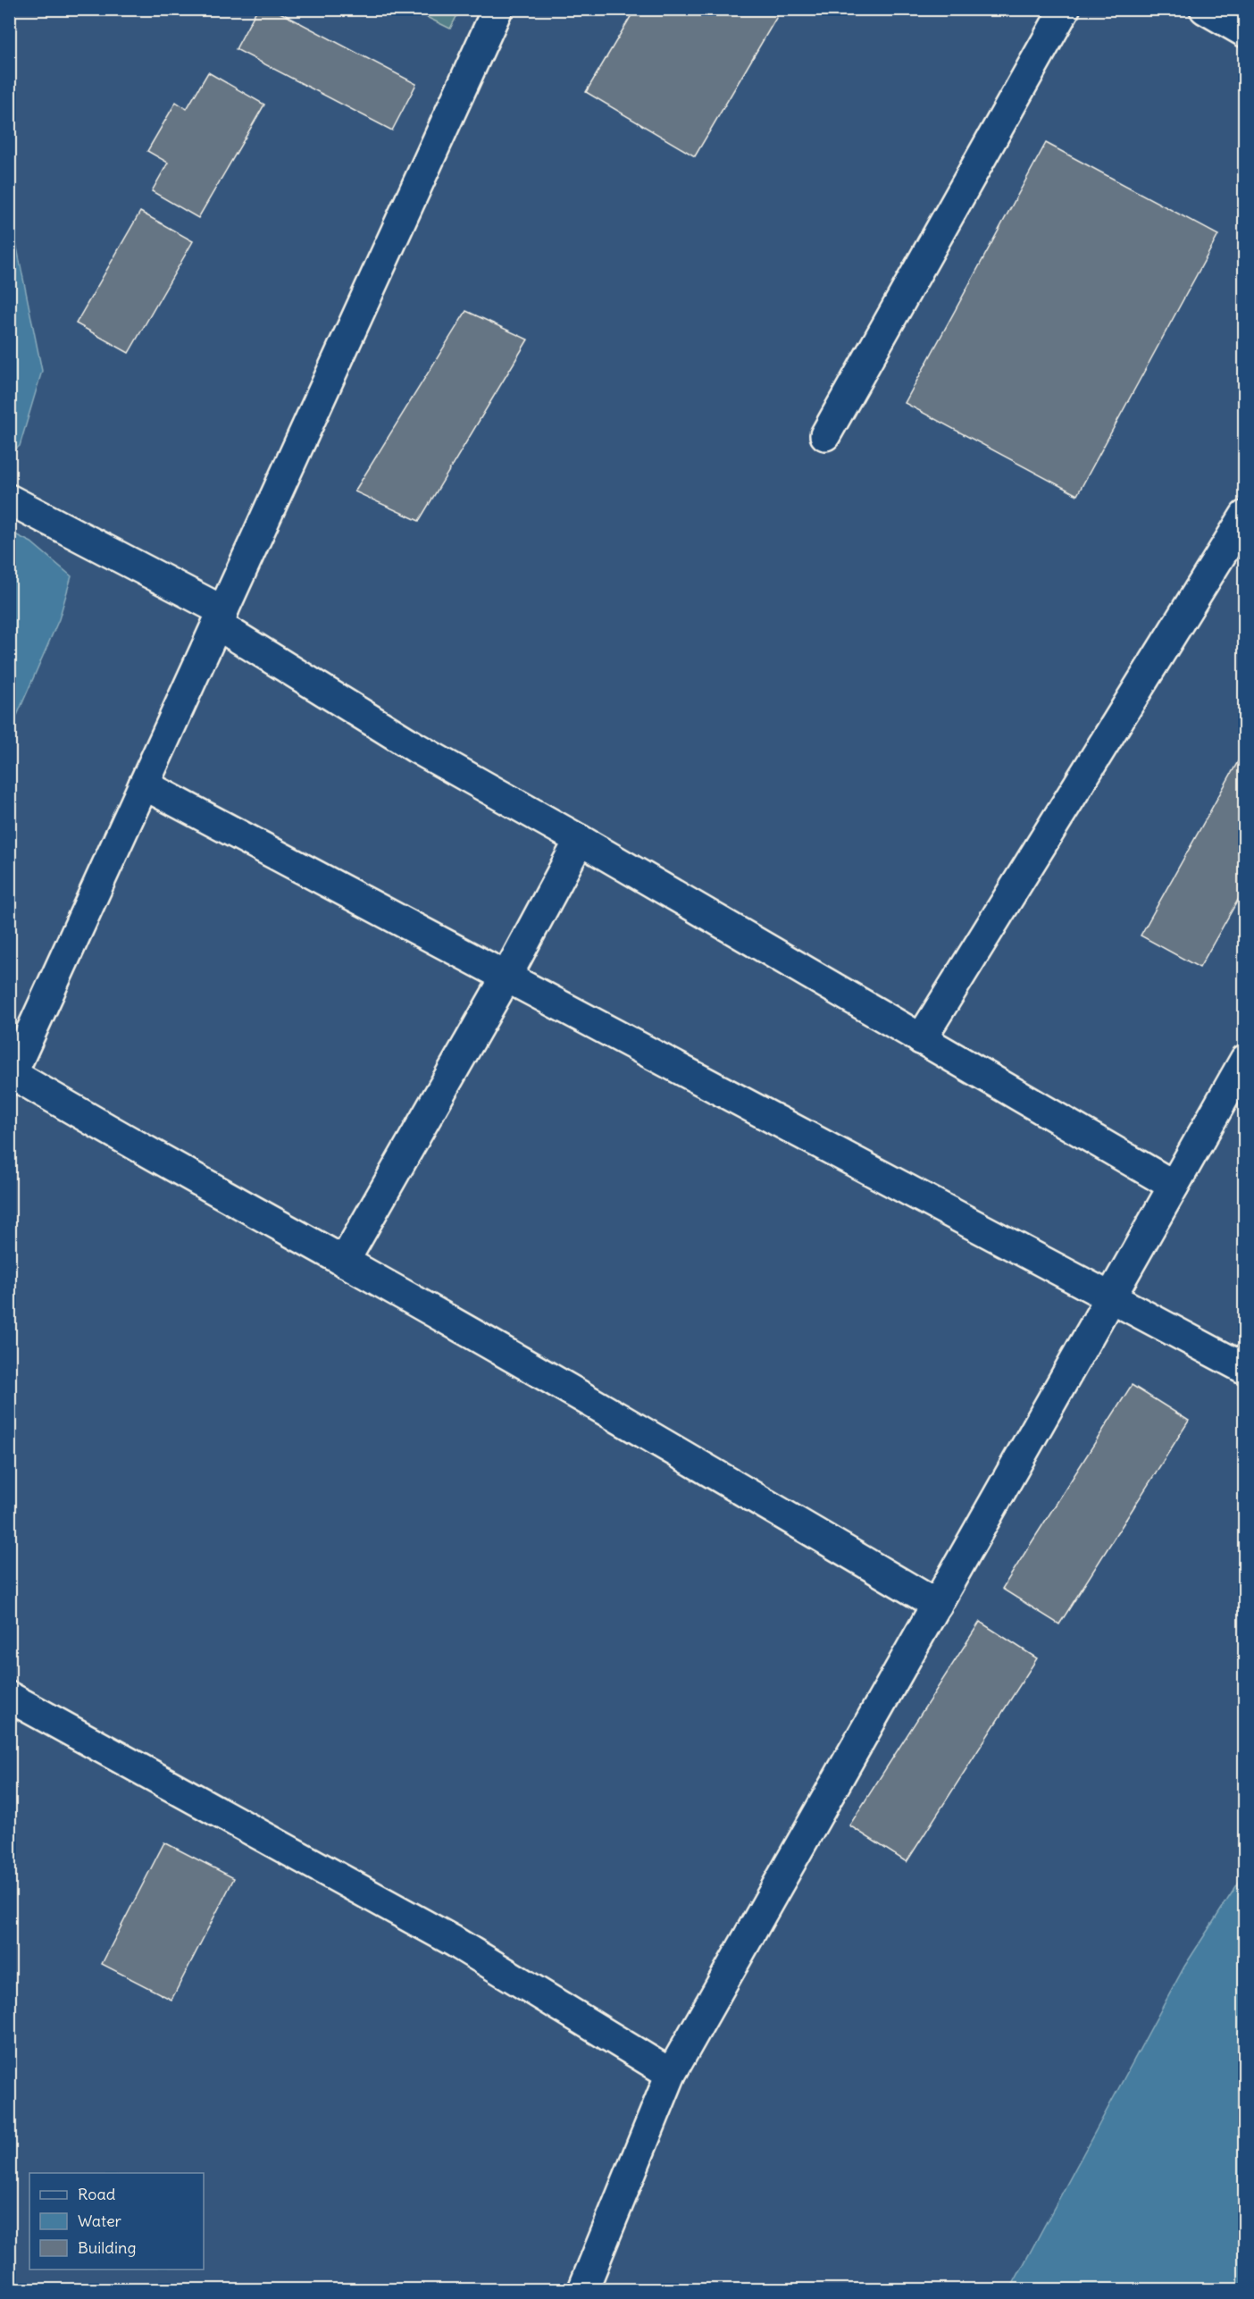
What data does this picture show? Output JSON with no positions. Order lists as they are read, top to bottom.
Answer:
{
  "legend": ["Road", "Water", "Building"]
}
